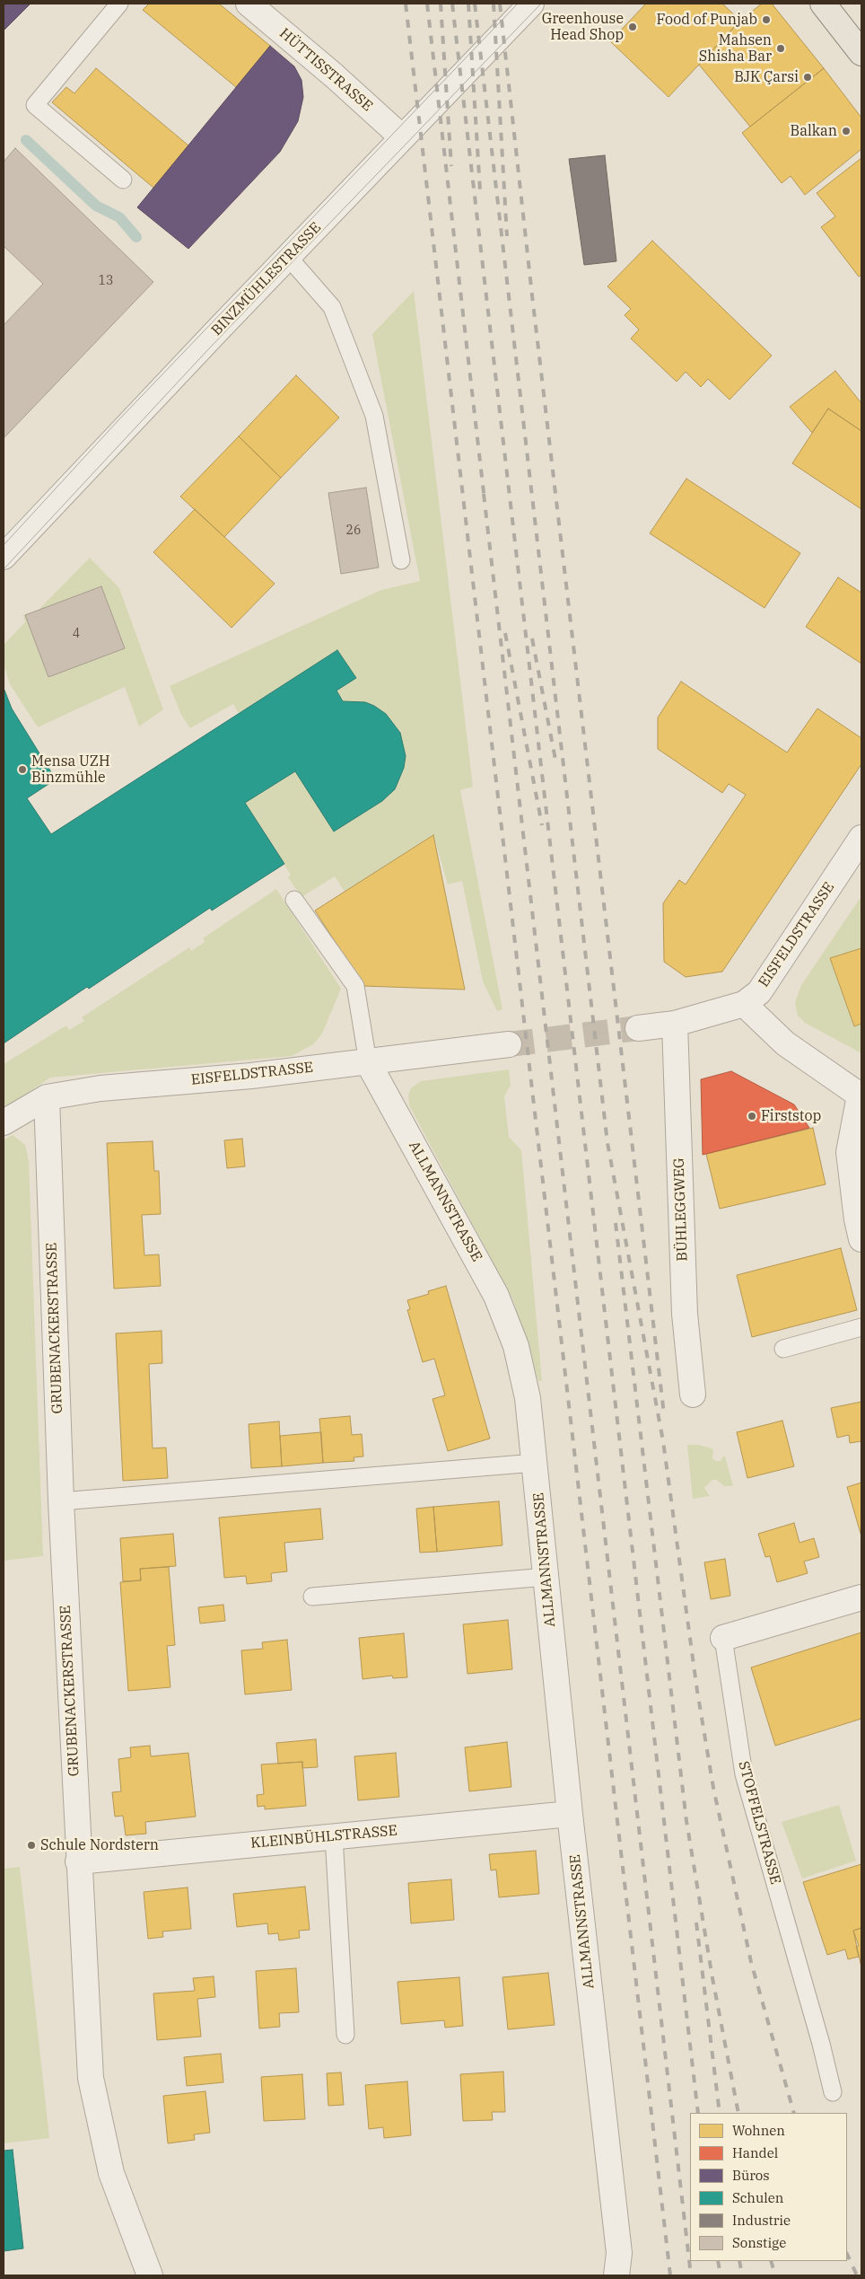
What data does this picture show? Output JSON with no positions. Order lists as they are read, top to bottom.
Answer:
{
  "streets": {
    "street": [
      "HÜTTISSTRASSE",
      "BINZMÜHLESTRASSE",
      "EISFELDSTRASSE",
      "ALLMANNSTRASSE",
      "BÜHLEGGWEG",
      "GRUBENACKERSTRASSE",
      "STOFFELSTRASSE",
      "KLEINBÜHLSTRASSE"
    ]
  },
  "crossings": [
    ["HÜTTISSTRASSE", "BINZMÜHLESTRASSE"],
    ["EISFELDSTRASSE", "ALLMANNSTRASSE"],
    ["EISFELDSTRASSE", "BÜHLEGGWEG"],
    ["EISFELDSTRASSE", "GRUBENACKERSTRASSE"],
    ["ALLMANNSTRASSE", "KLEINBÜHLSTRASSE"],
    ["GRUBENACKERSTRASSE", "KLEINBÜHLSTRASSE"]
  ],
  "places": [
    "Food of Punjab",
    "Greenhouse Head Shop",
    "Mahsen Shisha Bar",
    "BJK Çarsi",
    "Balkan",
    "Mensa UZH Binzmühle",
    "Firststop",
    "Schule Nordstern"
  ],
  "house_numbers": ["13", "26", "4"],
  "legend": [
    "Wohnen",
    "Handel",
    "Büros",
    "Schulen",
    "Industrie",
    "Sonstige"
  ]
}
